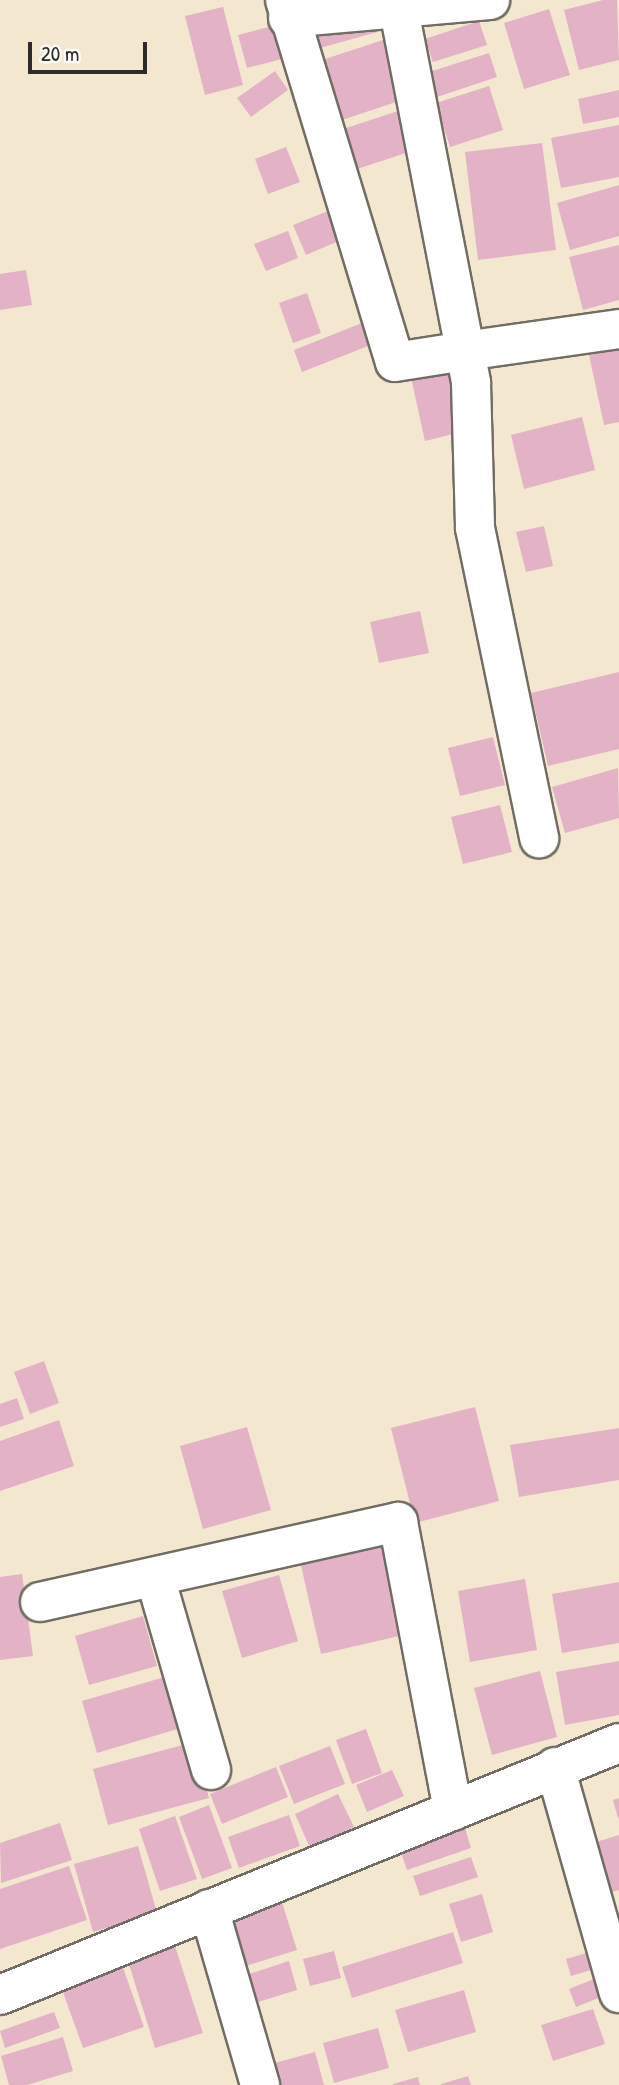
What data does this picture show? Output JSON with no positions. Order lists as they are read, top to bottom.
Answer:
{
  "scale_bar": "20 m"
}
